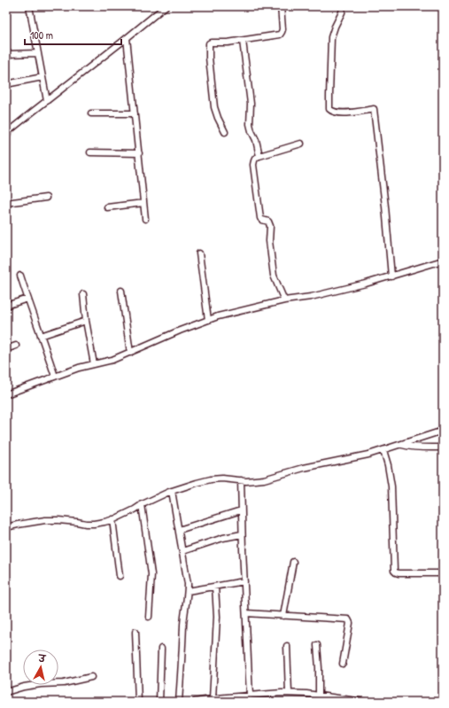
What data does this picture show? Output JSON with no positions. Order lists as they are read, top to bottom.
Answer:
{
  "scale_bar": "100 m",
  "north": "top"
}
